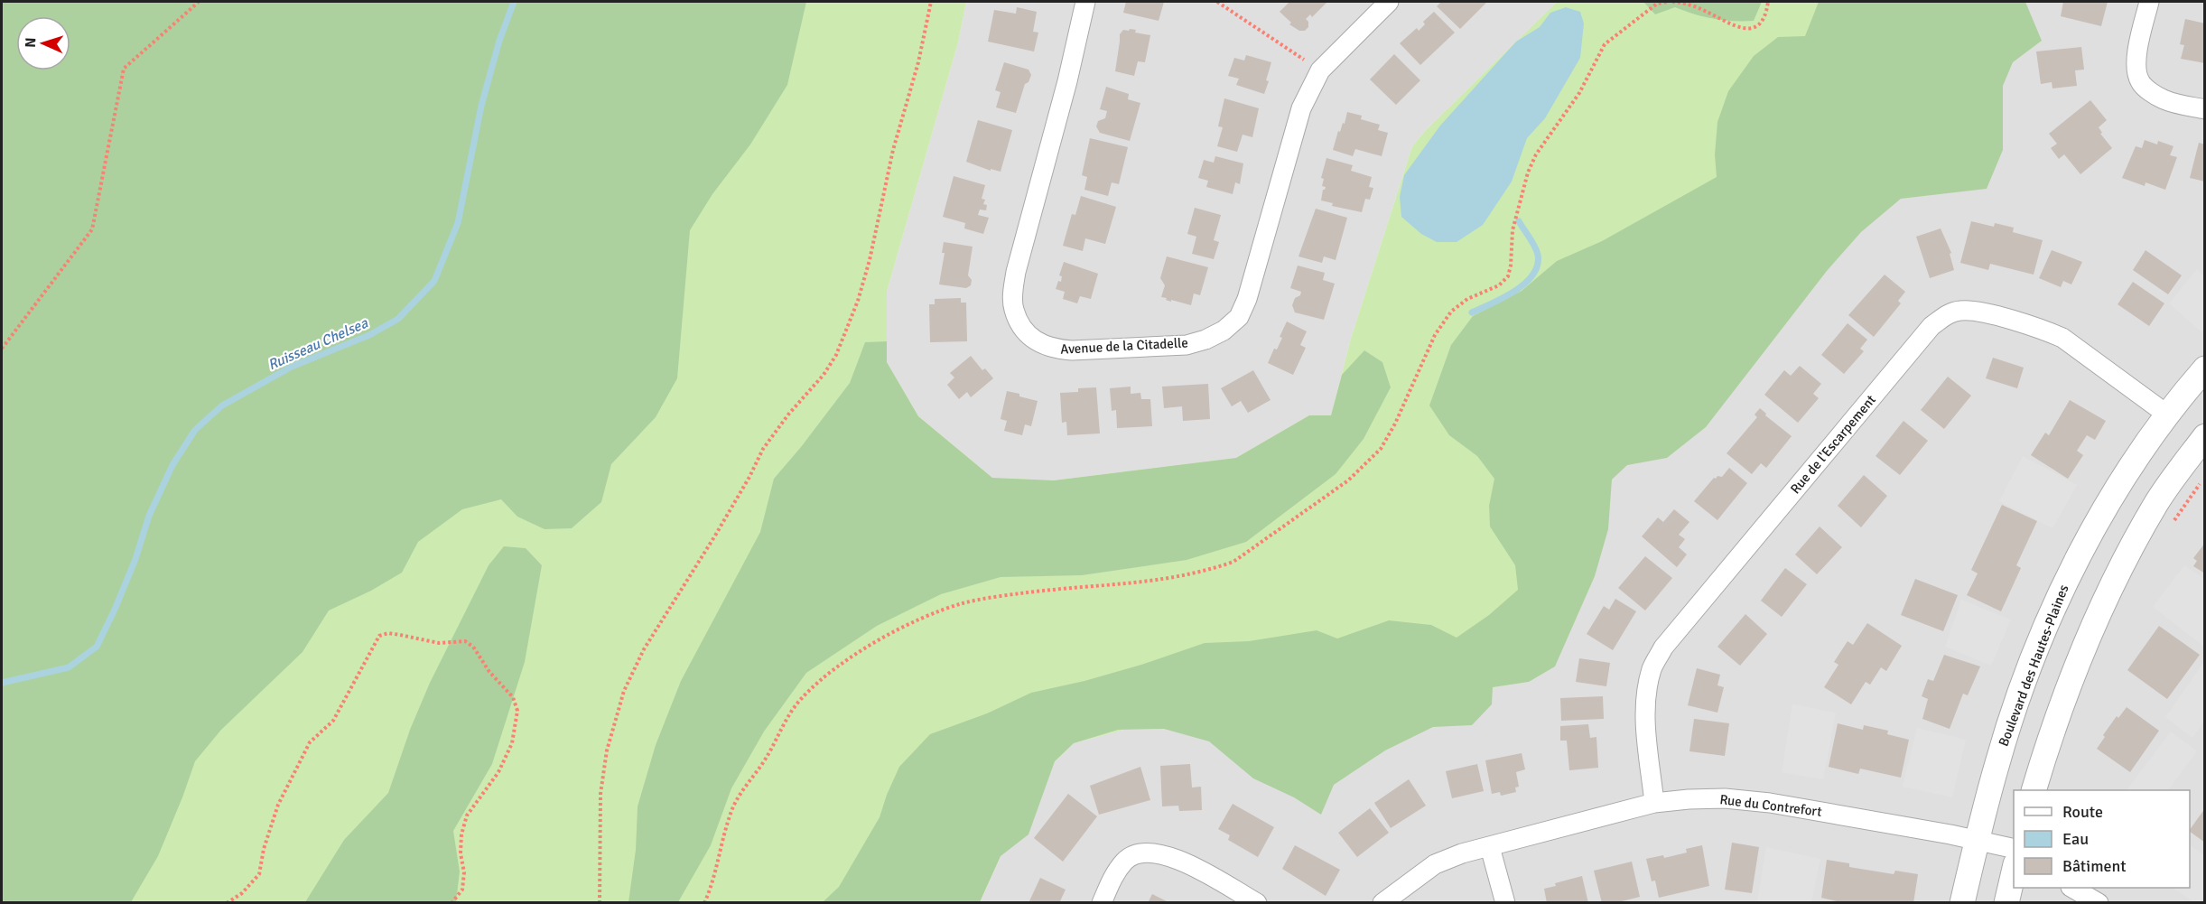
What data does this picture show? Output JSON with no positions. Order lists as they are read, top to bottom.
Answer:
{
  "streets": {
    "street": [
      "Avenue de la Citadelle",
      "Rue de l'Escarpement",
      "Boulevard des Hautes-Plaines",
      "Rue du Contrefort"
    ]
  },
  "crossings": [
    ["Rue de l'Escarpement", "Boulevard des Hautes-Plaines"],
    ["Rue de l'Escarpement", "Rue du Contrefort"],
    ["Boulevard des Hautes-Plaines", "Rue du Contrefort"]
  ],
  "water": ["Ruisseau Chelsea"],
  "legend": ["Route", "Eau", "Bâtiment"],
  "north": "left"
}
